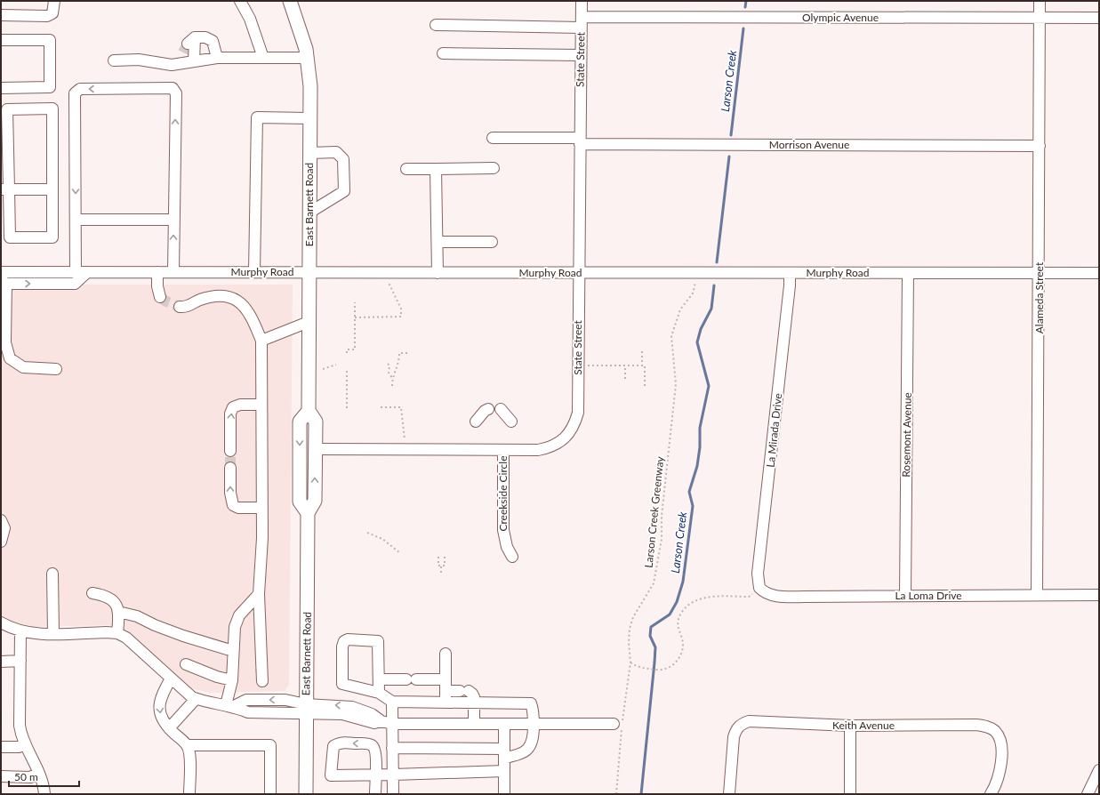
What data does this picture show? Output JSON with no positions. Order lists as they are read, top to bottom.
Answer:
{
  "streets": {
    "main road": ["East Barnett Road"],
    "street": [
      "Olympic Avenue",
      "State Street",
      "Morrison Avenue",
      "Murphy Road",
      "Alameda Street",
      "La Mirada Drive",
      "Rosemont Avenue",
      "Creekside Circle",
      "La Loma Drive",
      "Keith Avenue"
    ],
    "path": ["Larson Creek Greenway"]
  },
  "crossings": [
    ["Olympic Avenue", "State Street"],
    ["Olympic Avenue", "Alameda Street"],
    ["State Street", "Morrison Avenue"],
    ["State Street", "East Barnett Road"],
    ["State Street", "Murphy Road"],
    ["State Street", "Creekside Circle"],
    ["Morrison Avenue", "Alameda Street"],
    ["East Barnett Road", "Murphy Road"],
    ["Murphy Road", "Alameda Street"],
    ["Murphy Road", "La Mirada Drive"],
    ["Murphy Road", "Rosemont Avenue"],
    ["Murphy Road", "Larson Creek Greenway"],
    ["Alameda Street", "La Loma Drive"],
    ["La Mirada Drive", "La Loma Drive"],
    ["Rosemont Avenue", "La Loma Drive"]
  ],
  "water": ["Larson Creek"],
  "scale_bar": "50 m"
}
